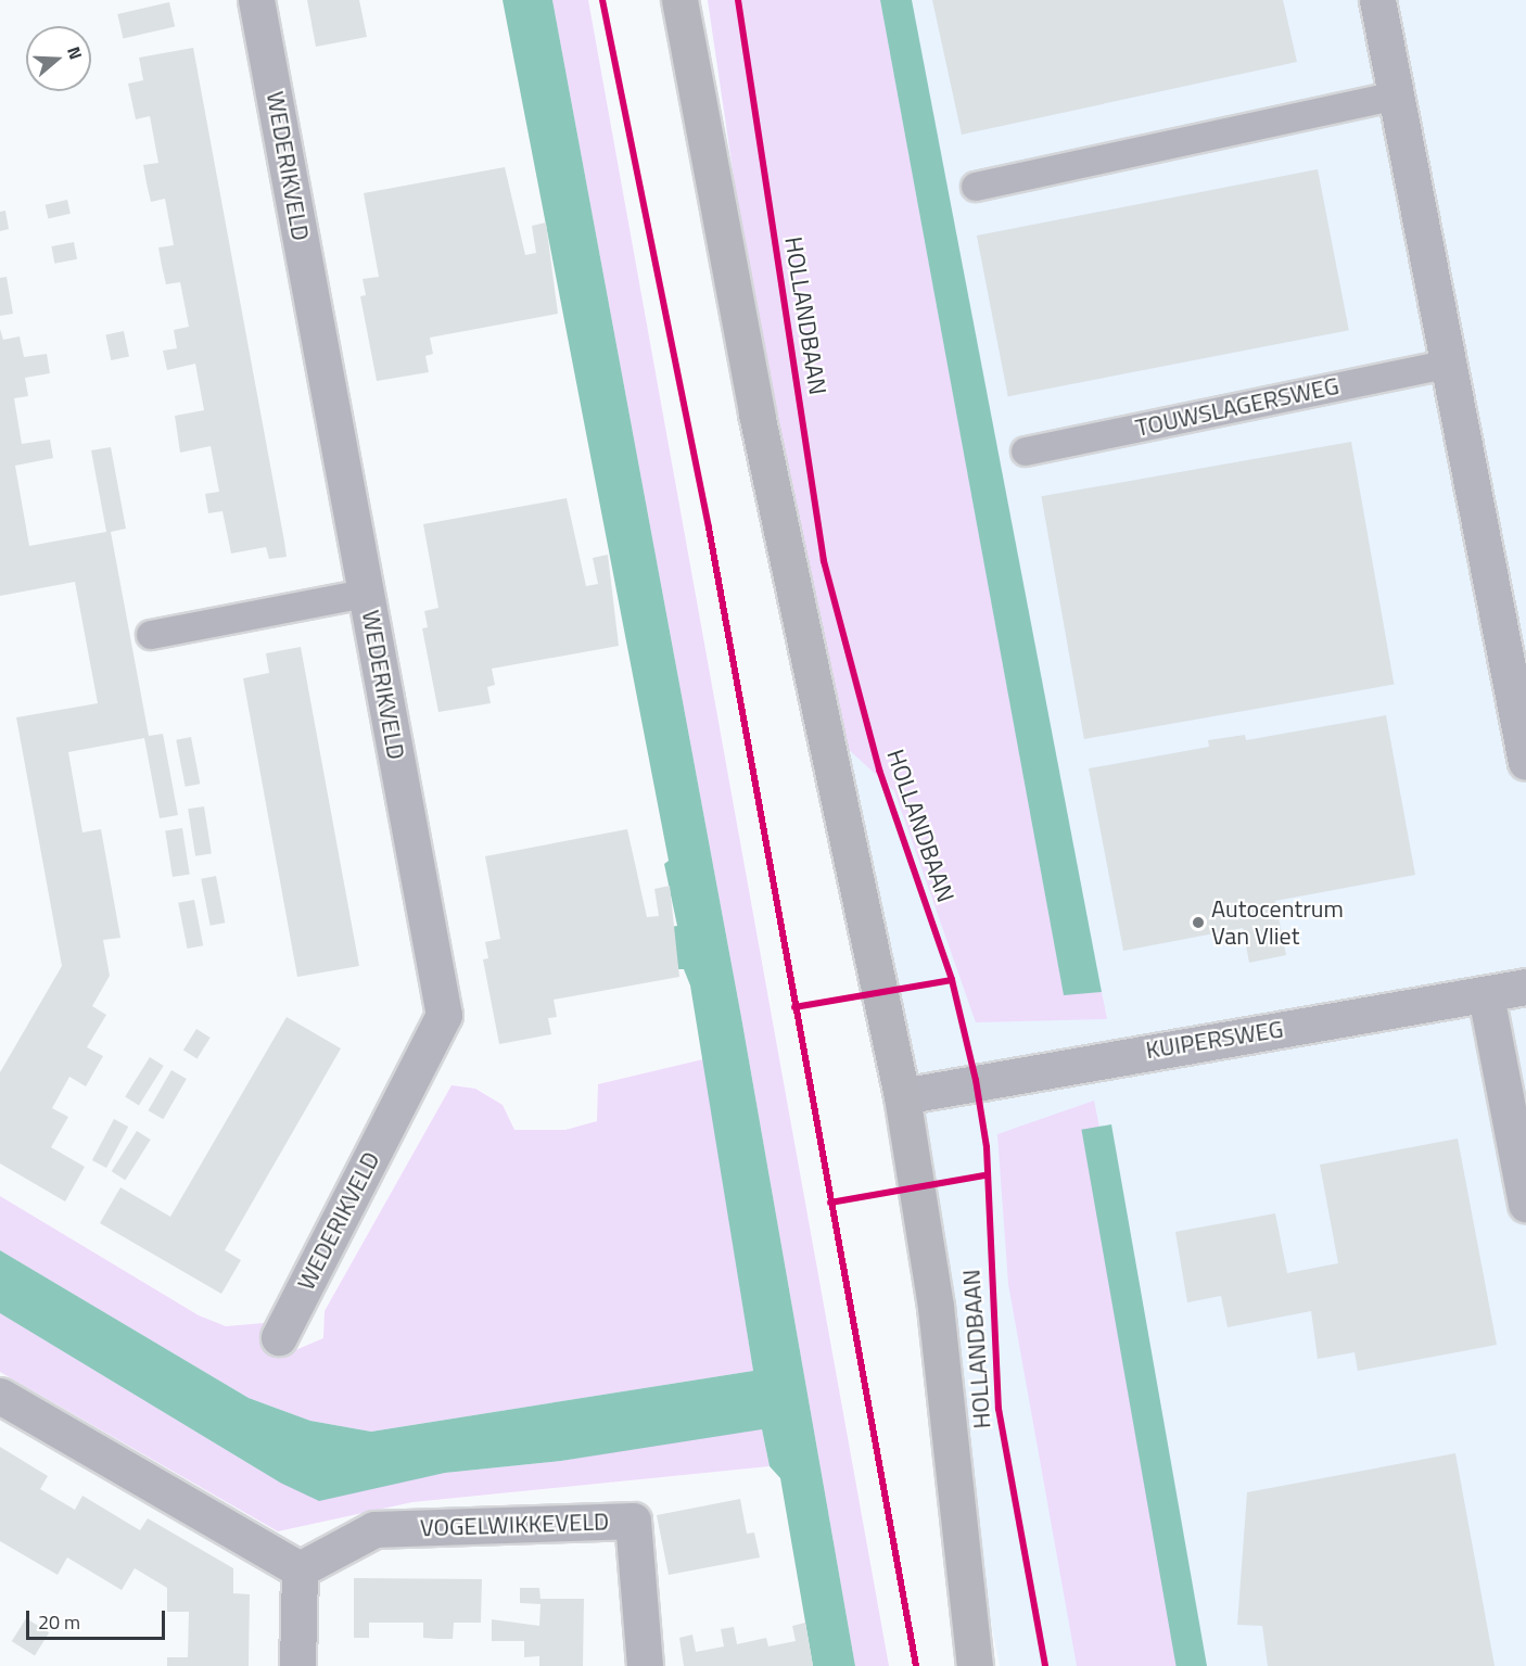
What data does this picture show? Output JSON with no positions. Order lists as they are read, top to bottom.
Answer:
{
  "streets": {
    "street": [
      "WEDERIKVELD",
      "HOLLANDBAAN",
      "KUIPERSWEG",
      "VOGELWIKKEVELD"
    ],
    "lane": ["TOUWSLAGERSWEG"]
  },
  "crossings": [
    ["HOLLANDBAAN", "KUIPERSWEG"]
  ],
  "places": ["Autocentrum Van Vliet"],
  "scale_bar": "20 m",
  "north": "right"
}
